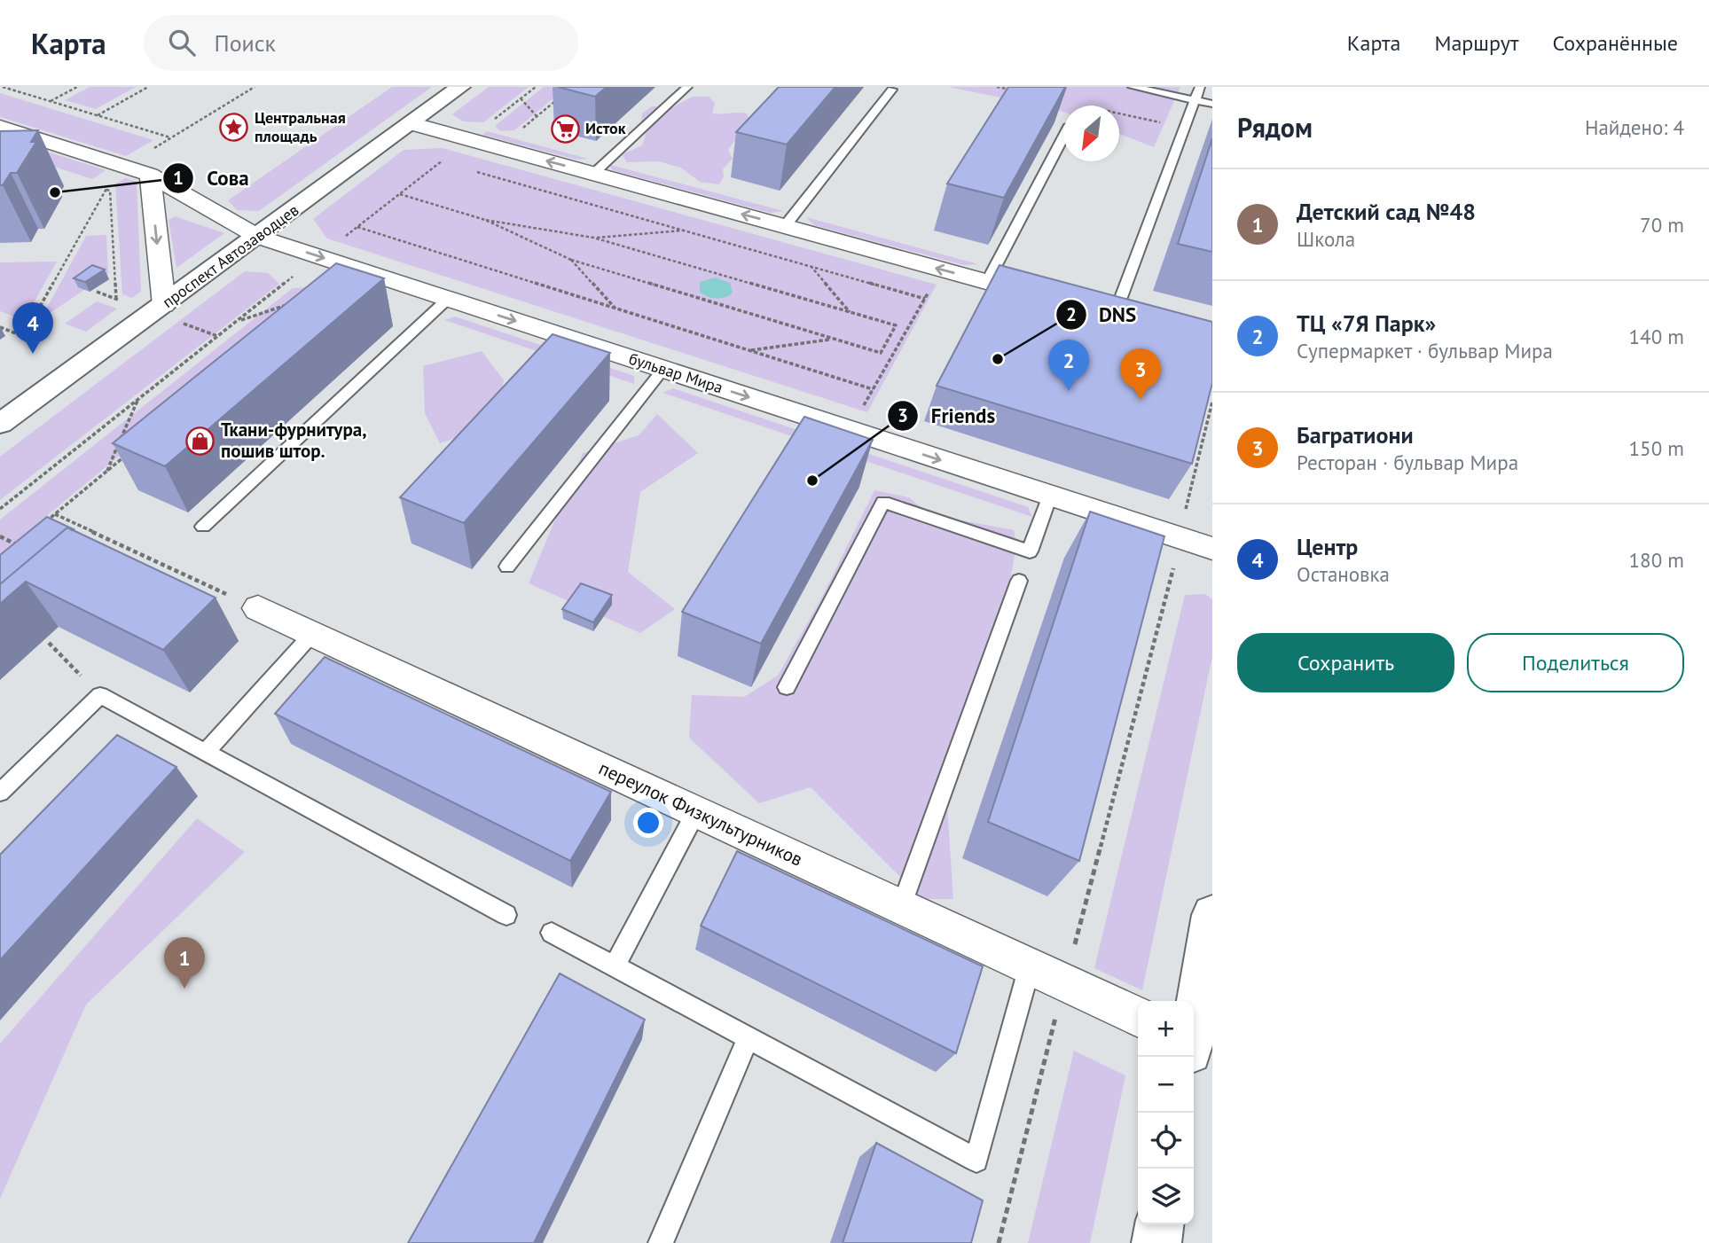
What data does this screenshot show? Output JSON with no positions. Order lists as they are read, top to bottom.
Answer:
{
  "streets": {
    "main road": ["проспект Автозаводцев"],
    "street": ["бульвар Мира", "переулок Физкультурников"]
  },
  "crossings": [
    ["проспект Автозаводцев", "бульвар Мира"]
  ],
  "places": {
    "place": ["Центральная площадь"],
    "supermarket": ["Исток"],
    "other": ["Сова", "DNS", "Friends"],
    "shop": ["Ткани-фурнитура, пошив штор."]
  },
  "north": "bottom left",
  "page": {
    "header": "Карта",
    "search": "Поиск",
    "nav": ["Карта", "Маршрут", "Сохранённые"],
    "heading": ["Рядом", "Найдено: 4"],
    "list": [
      {
        "mark": "1",
        "name": "Детский сад №48",
        "note": "Школа",
        "value": "70 m"
      },
      {
        "mark": "2",
        "name": "ТЦ «7Я Парк»",
        "note": "Супермаркет · бульвар Мира",
        "value": "140 m"
      },
      {
        "mark": "3",
        "name": "Багратиони",
        "note": "Ресторан · бульвар Мира",
        "value": "150 m"
      },
      {
        "mark": "4",
        "name": "Центр",
        "note": "Остановка",
        "value": "180 m"
      }
    ],
    "pins": [
      "4",
      "2",
      "3",
      "1"
    ],
    "buttons": ["Сохранить", "Поделиться"],
    "map_buttons": ["+", "−"]
  }
}
